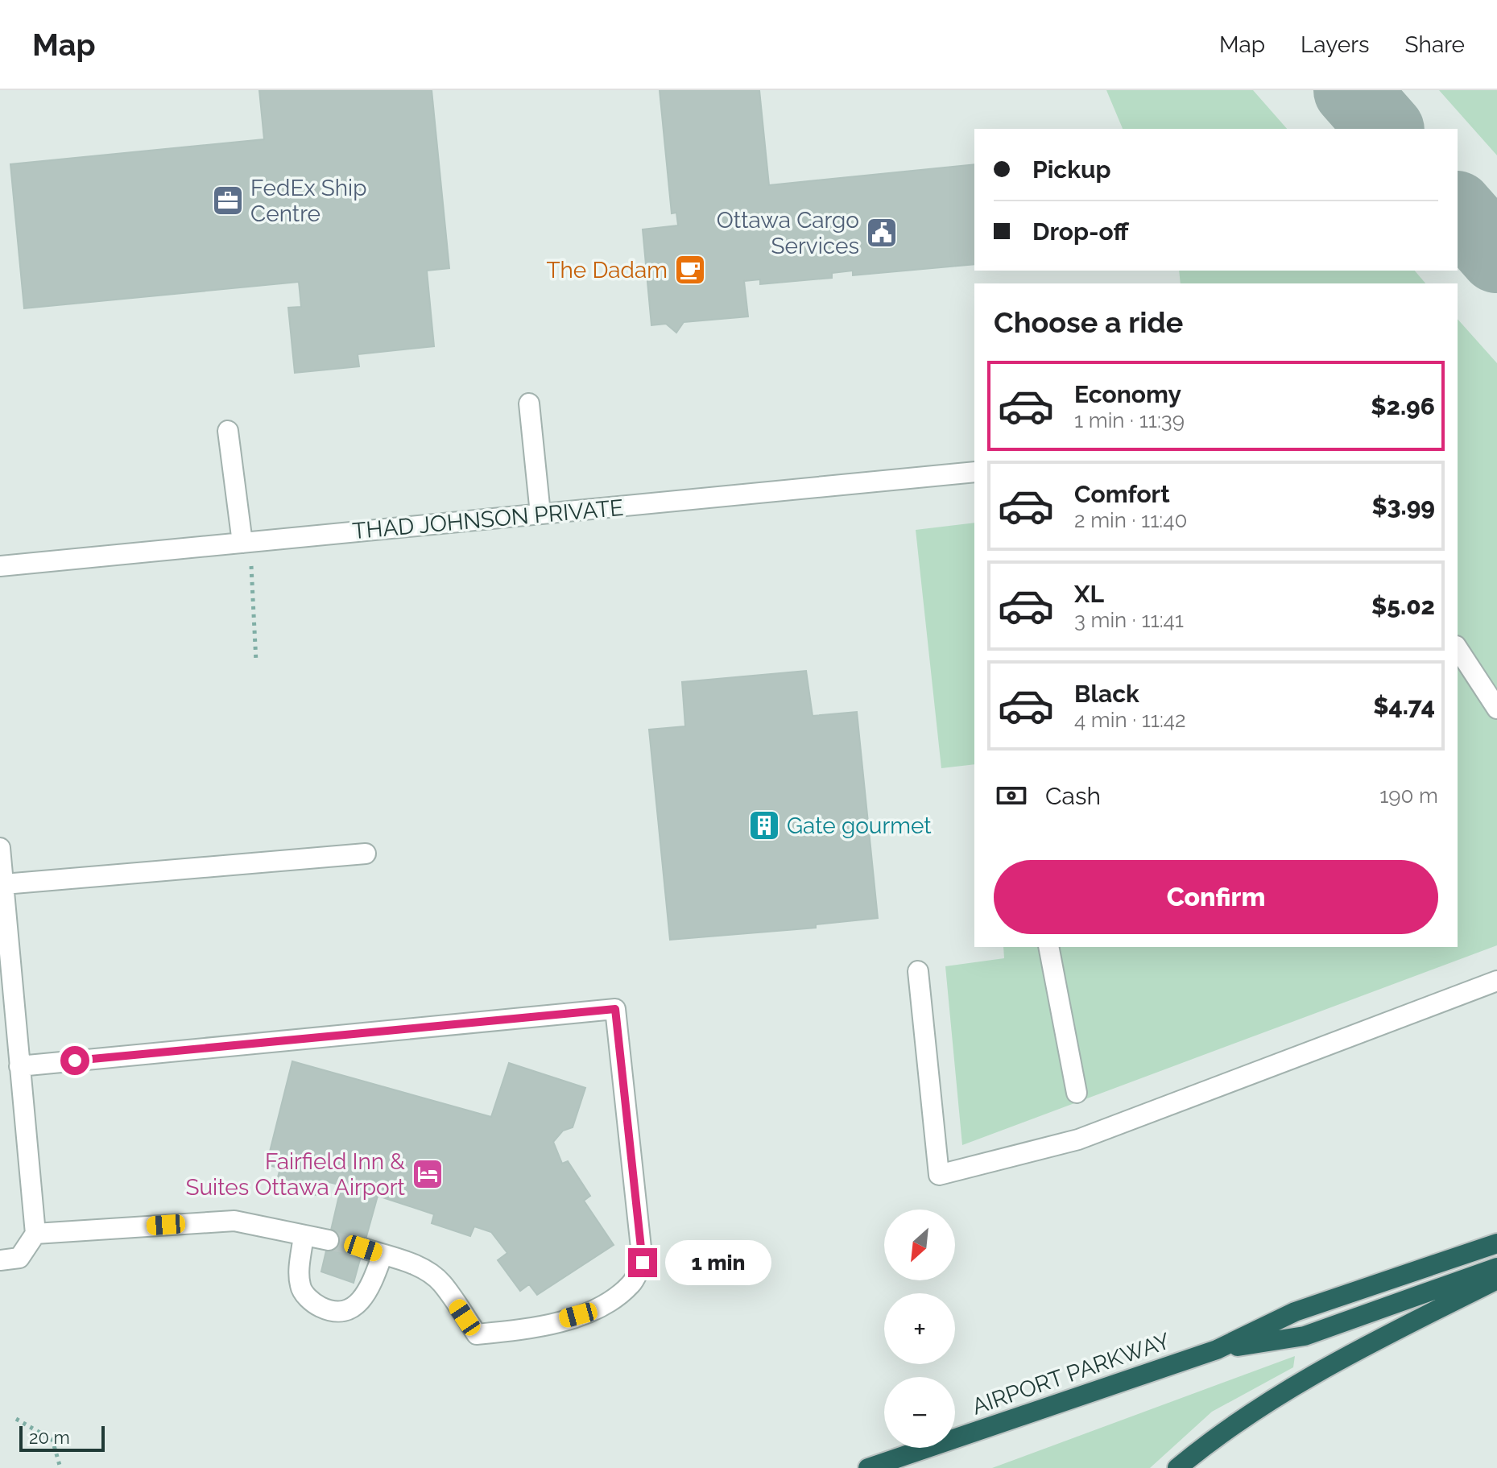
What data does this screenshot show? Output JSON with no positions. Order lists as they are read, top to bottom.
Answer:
{
  "streets": {
    "highway": ["AIRPORT PARKWAY"],
    "street": ["THAD JOHNSON PRIVATE"]
  },
  "places": {
    "office": ["FedEx Ship Centre"],
    "public building": ["Ottawa Cargo Services"],
    "cafe": ["The Dadam"],
    "building": ["Gate gourmet"],
    "hotel": ["Fairfield Inn & Suites Ottawa Airport"]
  },
  "scale_bar": "20 m",
  "north": "bottom left",
  "page": {
    "header": "Map",
    "nav": ["Map", "Layers", "Share"],
    "banner": ["Pickup", "Drop-off"],
    "heading": "Choose a ride",
    "list": [
      {
        "name": "Economy",
        "note": "1 min · 11:39",
        "value": "$2.96"
      },
      {
        "name": "Comfort",
        "note": "2 min · 11:40",
        "value": "$3.99"
      },
      {
        "name": "XL",
        "note": "3 min · 11:41",
        "value": "$5.02"
      },
      {
        "name": "Black",
        "note": "4 min · 11:42",
        "value": "$4.74"
      }
    ],
    "pay": ["Cash", "190 m"],
    "buttons": "Confirm",
    "map_buttons": ["+", "−"],
    "bubble": "1 min",
    "scale": "20 m"
  }
}
